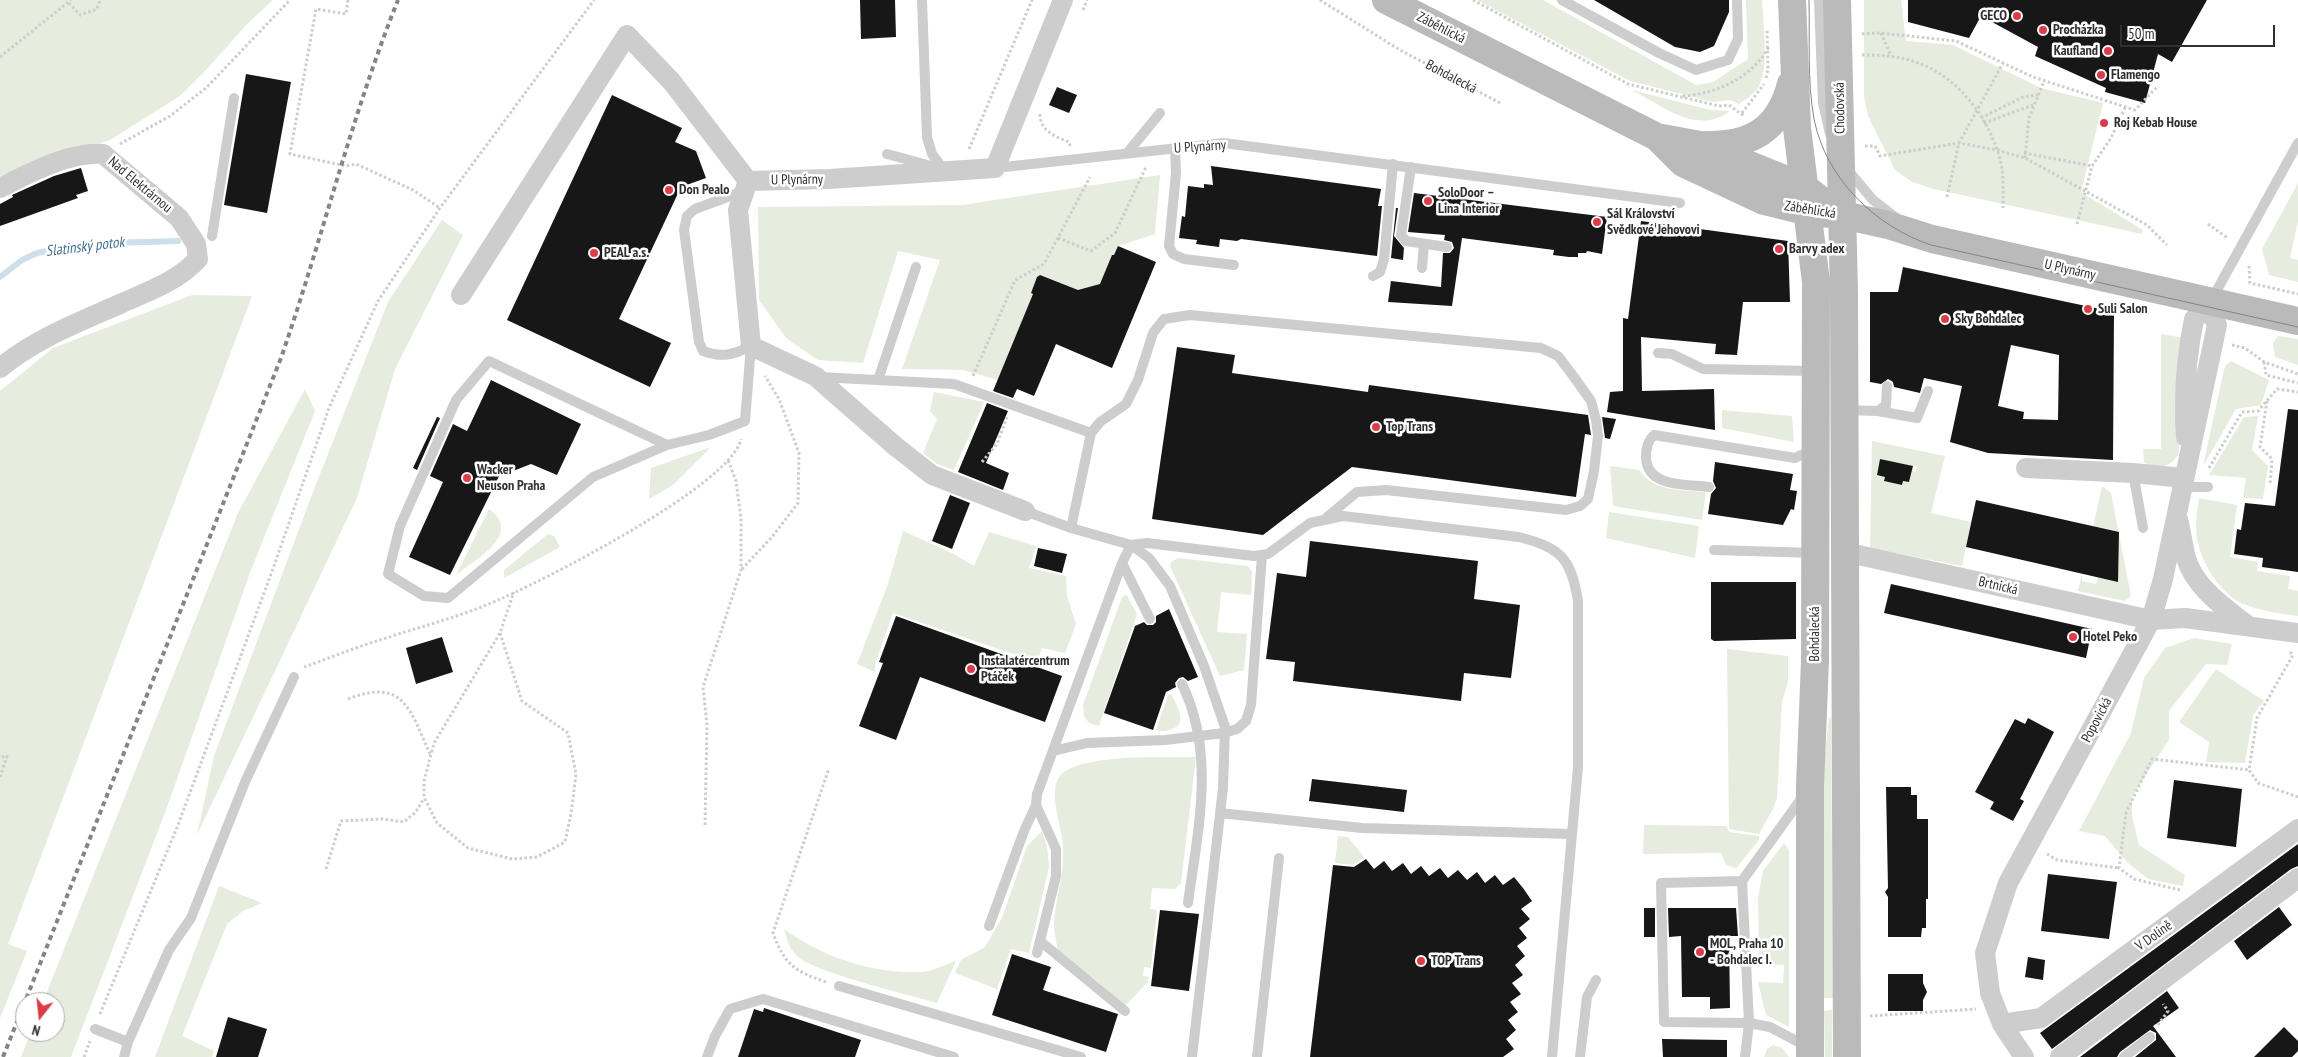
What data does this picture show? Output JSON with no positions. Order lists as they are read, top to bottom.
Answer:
{
  "streets": {
    "main road": [
      "Záběhlická",
      "Bohdalecká",
      "Chodovská",
      "U Plynárny"
    ],
    "street": [
      "Nad Elektrárnou",
      "Brtnická",
      "Popovická",
      "V Dolině"
    ]
  },
  "crossings": [
    ["Záběhlická", "Bohdalecká"],
    ["Záběhlická", "Chodovská"],
    ["Záběhlická", "U Plynárny"],
    ["Chodovská", "U Plynárny"],
    ["U Plynárny", "Popovická"],
    ["Brtnická", "Popovická"],
    ["Popovická", "V Dolině"]
  ],
  "water": ["Slatinský potok"],
  "places": [
    "GECO",
    "Procházka",
    "Kaufland",
    "Flamengo",
    "Roj Kebab House",
    "Don Pealo",
    "SoloDoor – Lina Interior",
    "Sál Království Svědkové Jehovovi",
    "Barvy adex",
    "PEAL a.s.",
    "Suli Salon",
    "Sky Bohdalec",
    "Top Trans",
    "Wacker Neuson Praha",
    "Hotel Peko",
    "Instalatércentrum Ptáček",
    "MOL, Praha 10 - Bohdalec I.",
    "TOP Trans"
  ],
  "scale_bar": "50 m",
  "north": "bottom"
}
